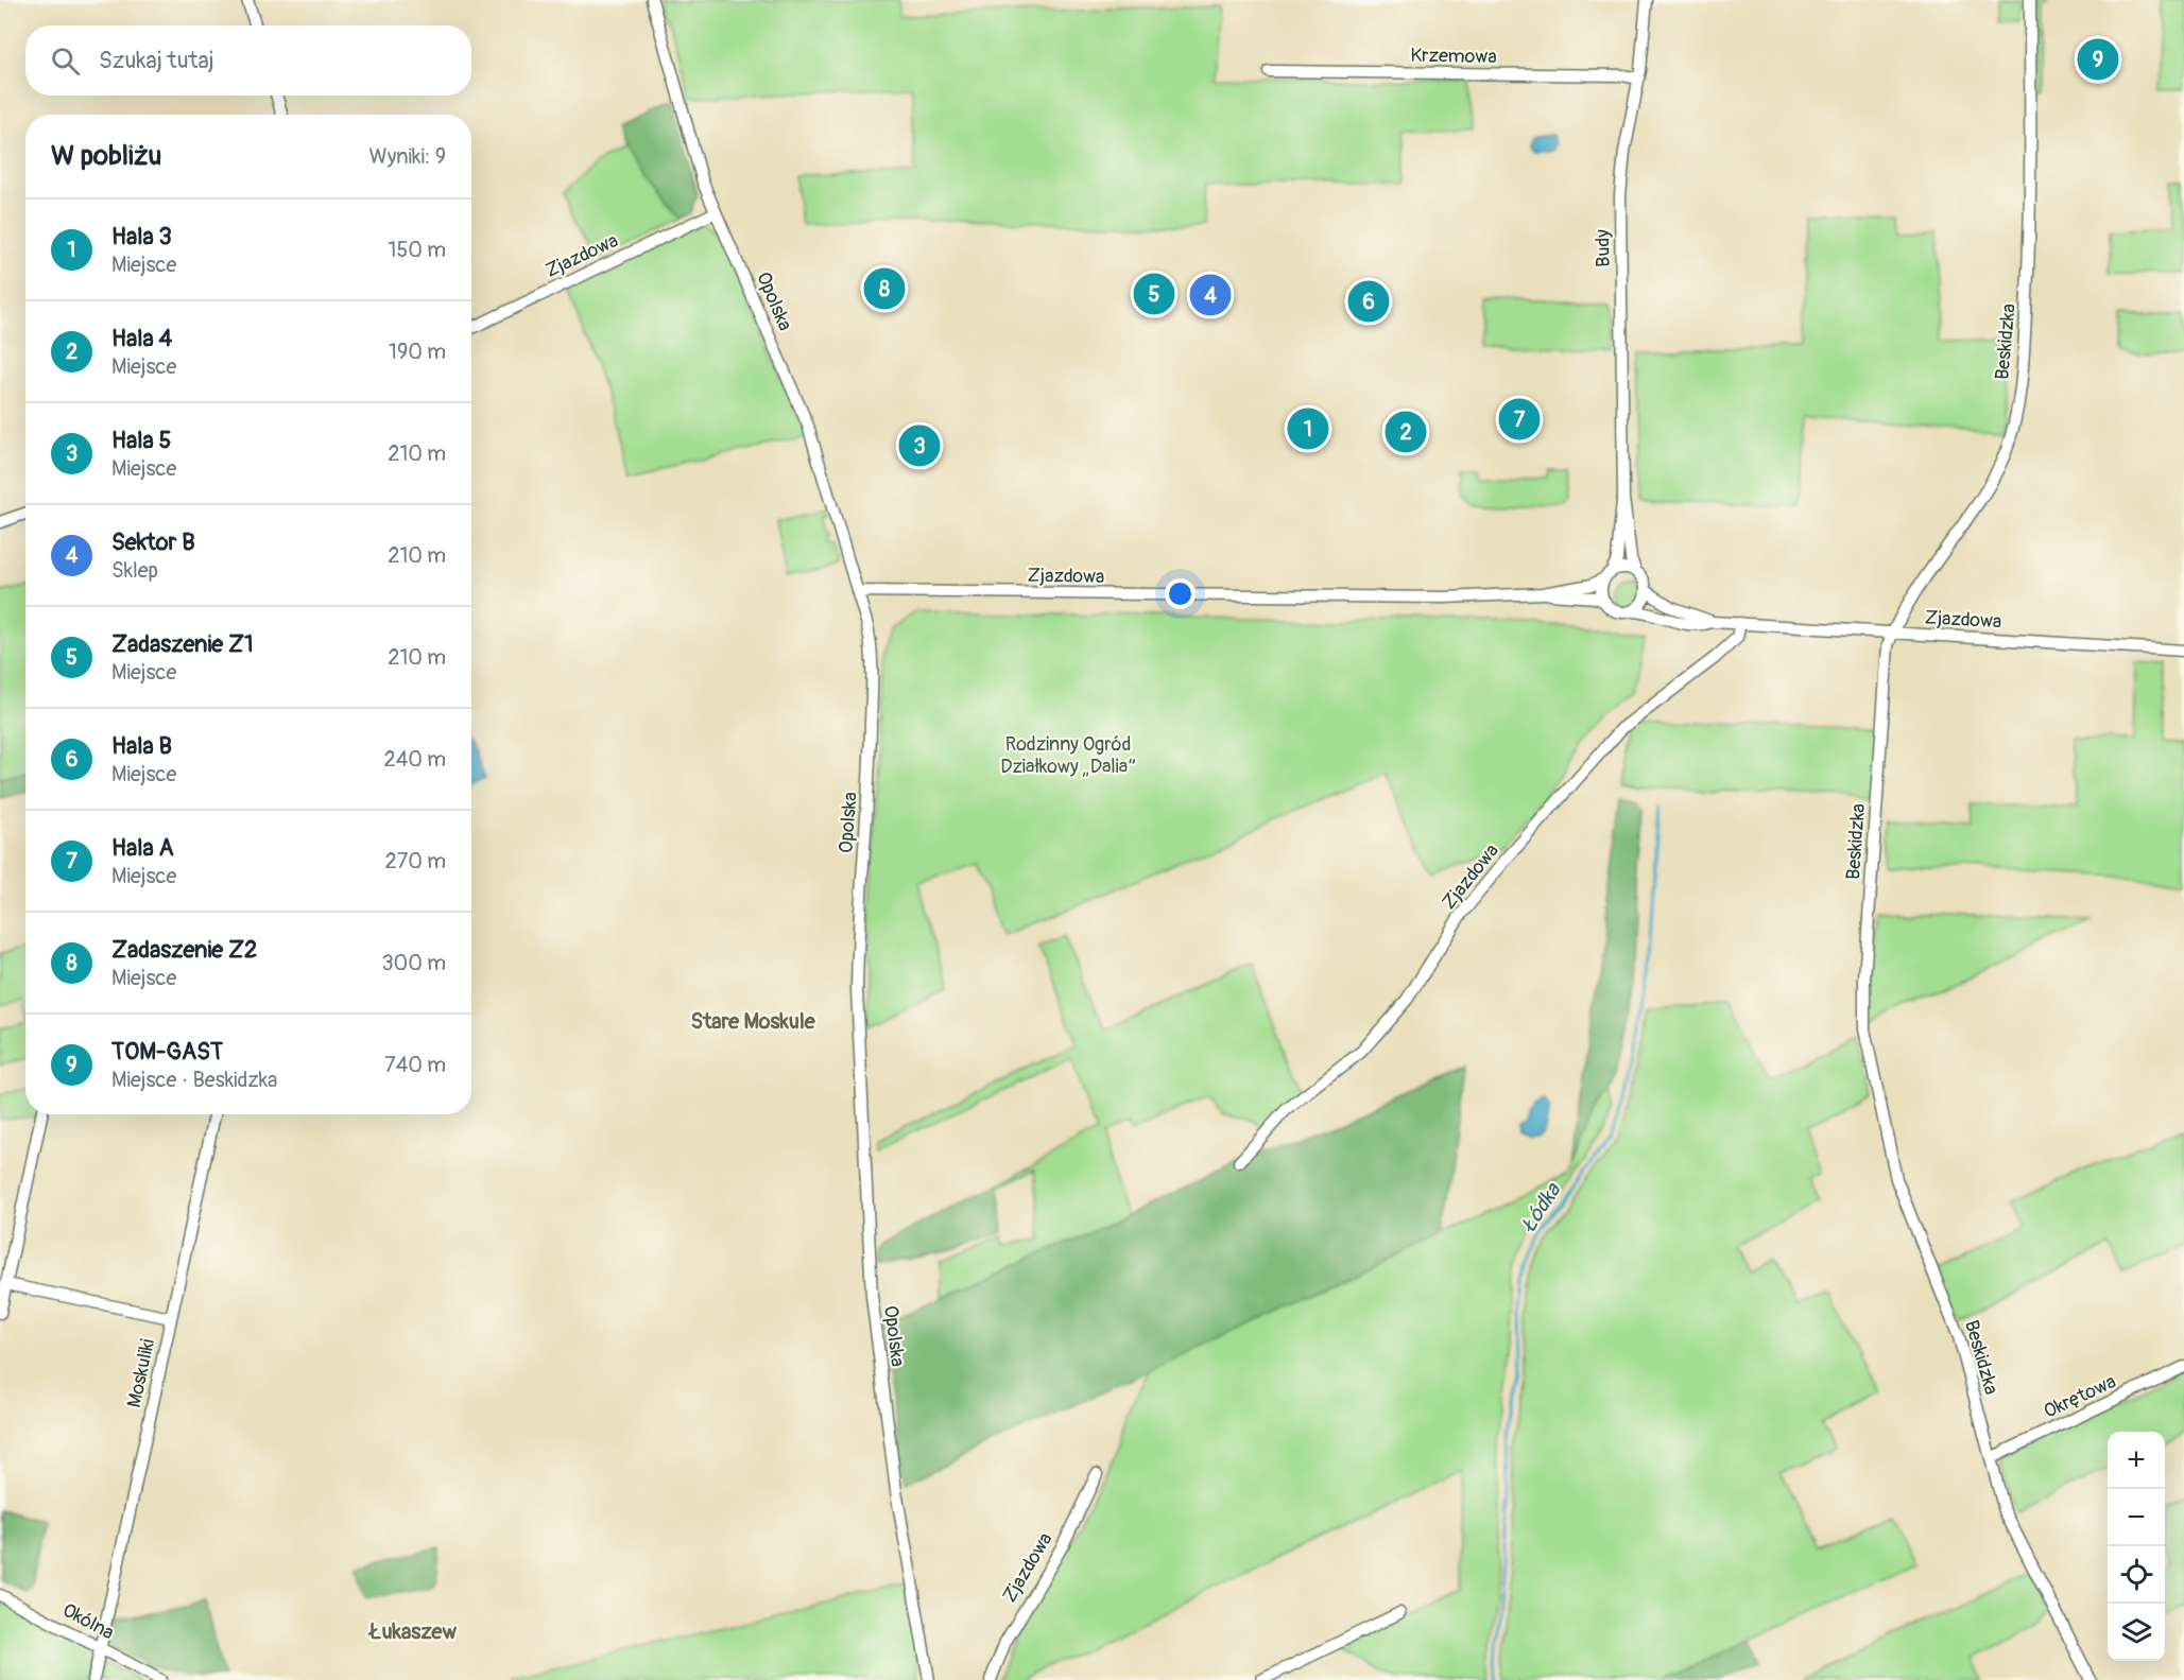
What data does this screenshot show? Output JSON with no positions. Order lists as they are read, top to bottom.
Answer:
{
  "streets": {
    "street": [
      "Krzemowa",
      "Budy",
      "Zjazdowa",
      "Opolska",
      "Beskidzka",
      "Moskuliki",
      "Okrętowa",
      "Okólna"
    ]
  },
  "crossings": [
    ["Krzemowa", "Budy"],
    ["Budy", "Zjazdowa"],
    ["Zjazdowa", "Opolska"],
    ["Zjazdowa", "Beskidzka"],
    ["Beskidzka", "Okrętowa"],
    ["Moskuliki", "Okólna"]
  ],
  "districts": ["Stare Moskule", "Łukaszew"],
  "water": ["Łódka"],
  "parks": ["Rodzinny Ogród Działkowy „Dalia”"],
  "page": {
    "search": "Szukaj tutaj",
    "pins": [
      "9",
      "8",
      "5",
      "4",
      "6",
      "7",
      "1",
      "2",
      "3"
    ],
    "heading": ["W pobliżu", "Wyniki: 9"],
    "list": [
      {
        "mark": "1",
        "name": "Hala 3",
        "note": "Miejsce",
        "value": "150 m"
      },
      {
        "mark": "2",
        "name": "Hala 4",
        "note": "Miejsce",
        "value": "190 m"
      },
      {
        "mark": "3",
        "name": "Hala 5",
        "note": "Miejsce",
        "value": "210 m"
      },
      {
        "mark": "4",
        "name": "Sektor B",
        "note": "Sklep",
        "value": "210 m"
      },
      {
        "mark": "5",
        "name": "Zadaszenie Z1",
        "note": "Miejsce",
        "value": "210 m"
      },
      {
        "mark": "6",
        "name": "Hala B",
        "note": "Miejsce",
        "value": "240 m"
      },
      {
        "mark": "7",
        "name": "Hala A",
        "note": "Miejsce",
        "value": "270 m"
      },
      {
        "mark": "8",
        "name": "Zadaszenie Z2",
        "note": "Miejsce",
        "value": "300 m"
      },
      {
        "mark": "9",
        "name": "TOM-GAST",
        "note": "Miejsce · Beskidzka",
        "value": "740 m"
      }
    ],
    "map_buttons": ["+", "−"]
  }
}
